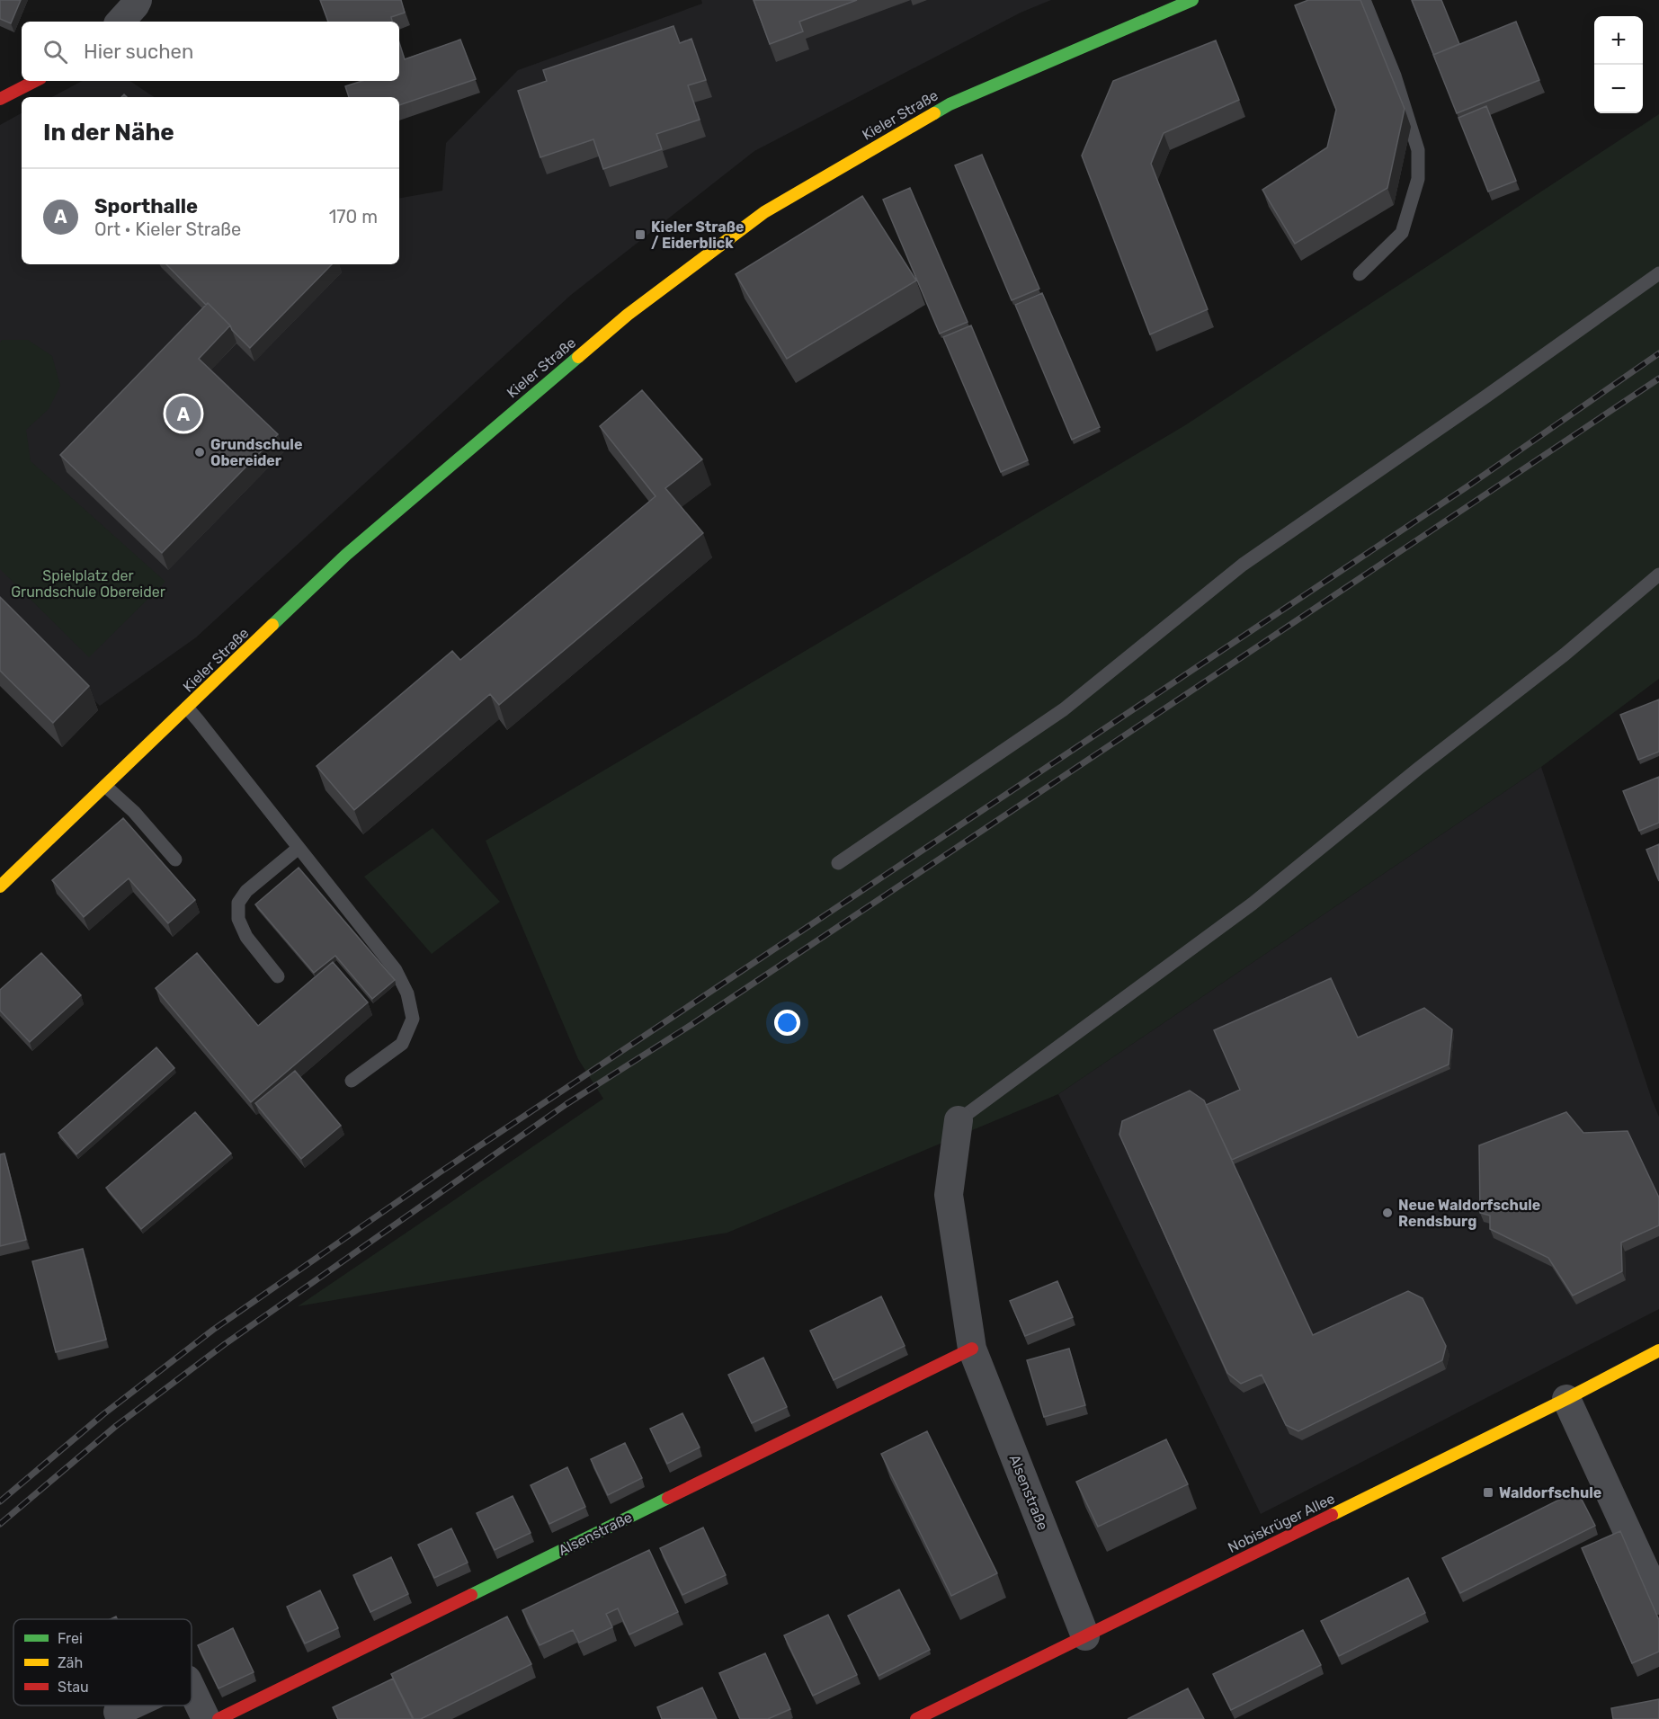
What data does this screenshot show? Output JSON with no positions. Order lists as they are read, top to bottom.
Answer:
{
  "streets": {
    "street": ["Kieler Straße", "Alsenstraße", "Nobiskrüger Allee"]
  },
  "crossings": [
    ["Alsenstraße", "Nobiskrüger Allee"]
  ],
  "parks": ["Spielplatz der Grundschule Obereider"],
  "places": {
    "transit": ["Kieler Straße / Eiderblick", "Waldorfschule"],
    "other": ["Grundschule Obereider", "Neue Waldorfschule Rendsburg"]
  },
  "legend": ["Frei", "Zäh", "Stau"],
  "page": {
    "map_buttons": ["+", "−"],
    "search": "Hier suchen",
    "heading": "In der Nähe",
    "list": [
      {
        "mark": "A",
        "name": "Sporthalle",
        "note": "Ort · Kieler Straße",
        "value": "170 m"
      }
    ],
    "pins": "A"
  }
}
